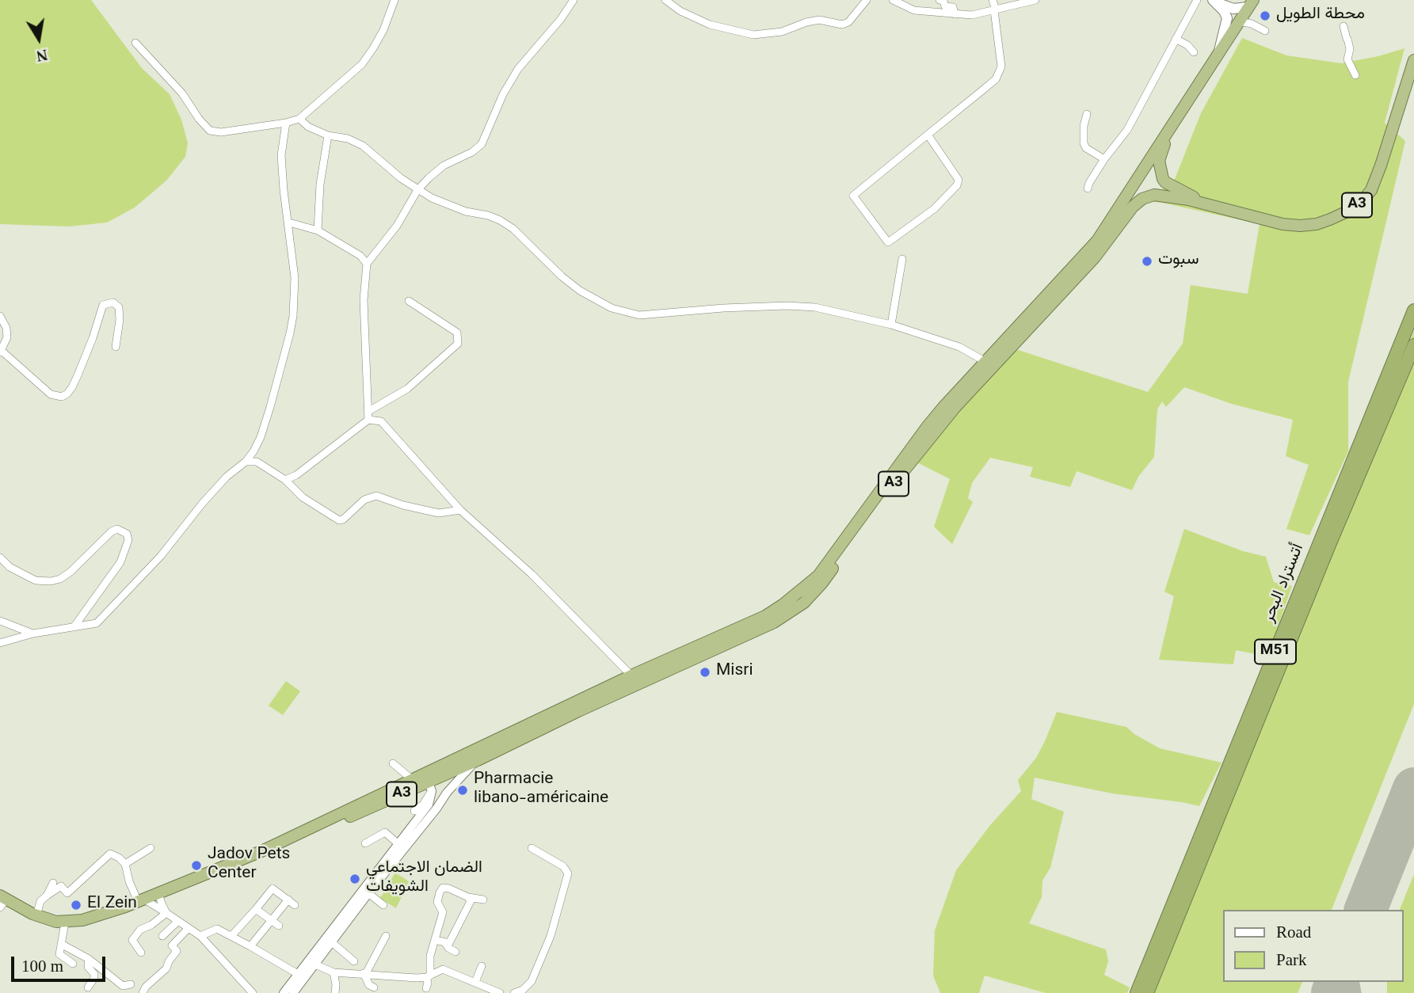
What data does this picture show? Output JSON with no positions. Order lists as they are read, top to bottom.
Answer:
{
  "streets": {
    "highway": ["A3", "أتستراد البحر", "M51"]
  },
  "places": [
    "محطة الطويل",
    "سبوت",
    "Misri",
    "Pharmacie libano-américaine",
    "Jadov Pets Center",
    "الضمان الاجتماعي الشويفات",
    "El Zein"
  ],
  "legend": ["Road", "Park"],
  "scale_bar": "100 m",
  "north": "bottom"
}
